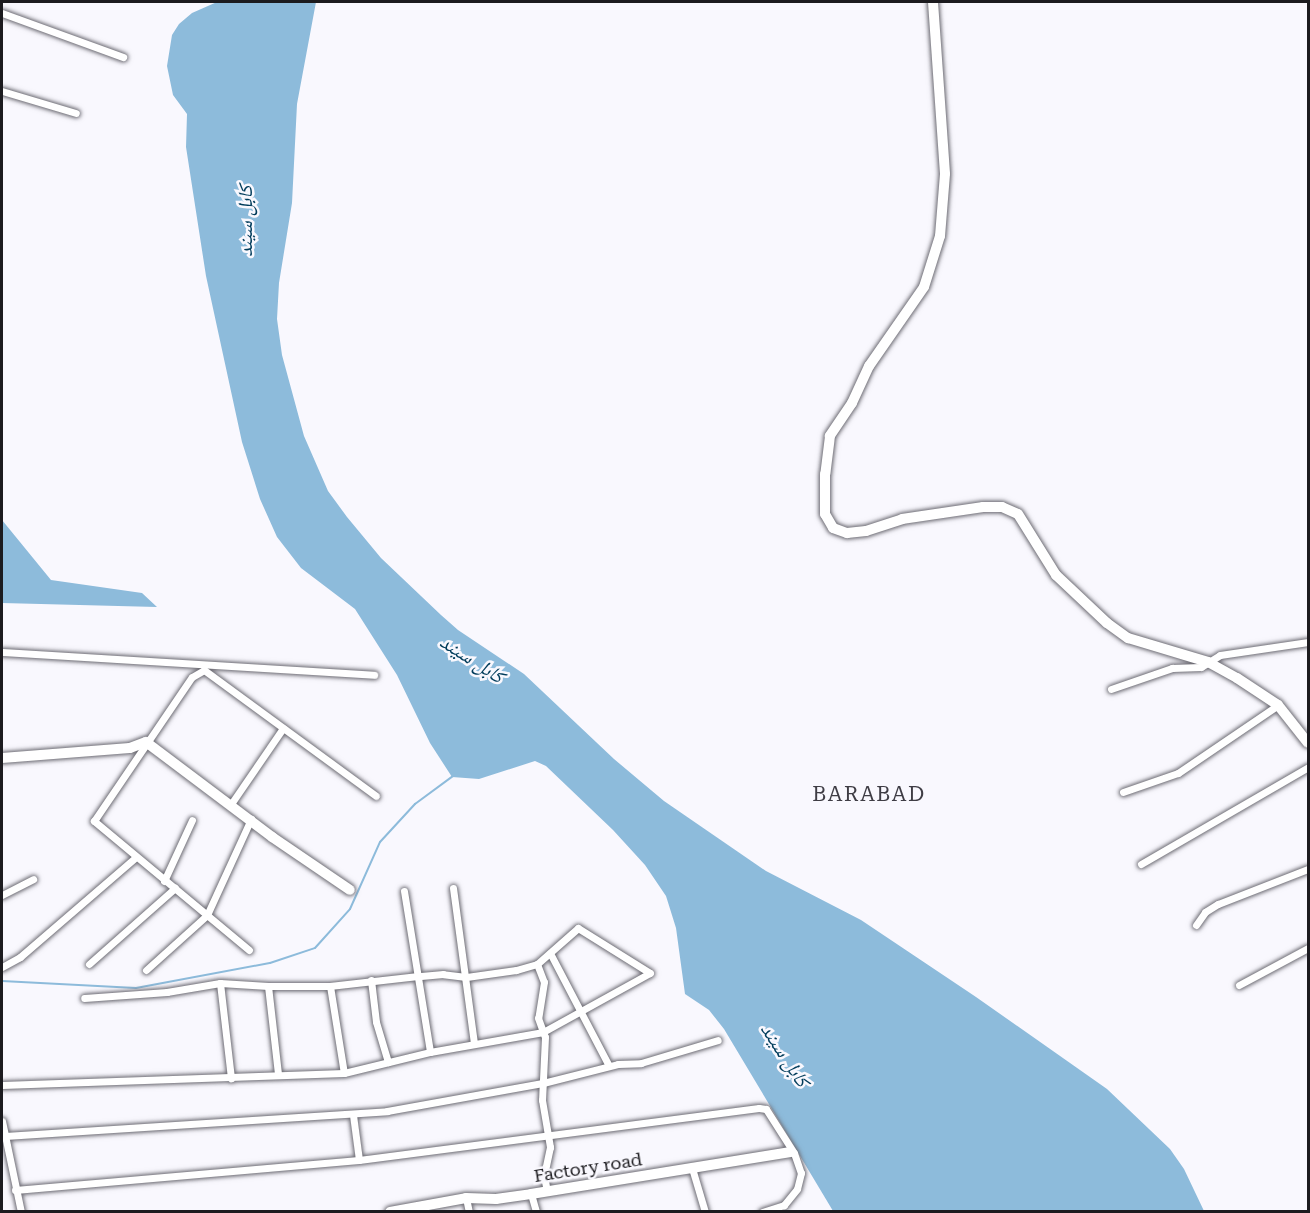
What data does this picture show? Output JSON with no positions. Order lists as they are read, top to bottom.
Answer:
{
  "streets": {
    "street": ["Factory road"]
  },
  "districts": ["BARABAD"],
  "water": ["کابل سيند"]
}
